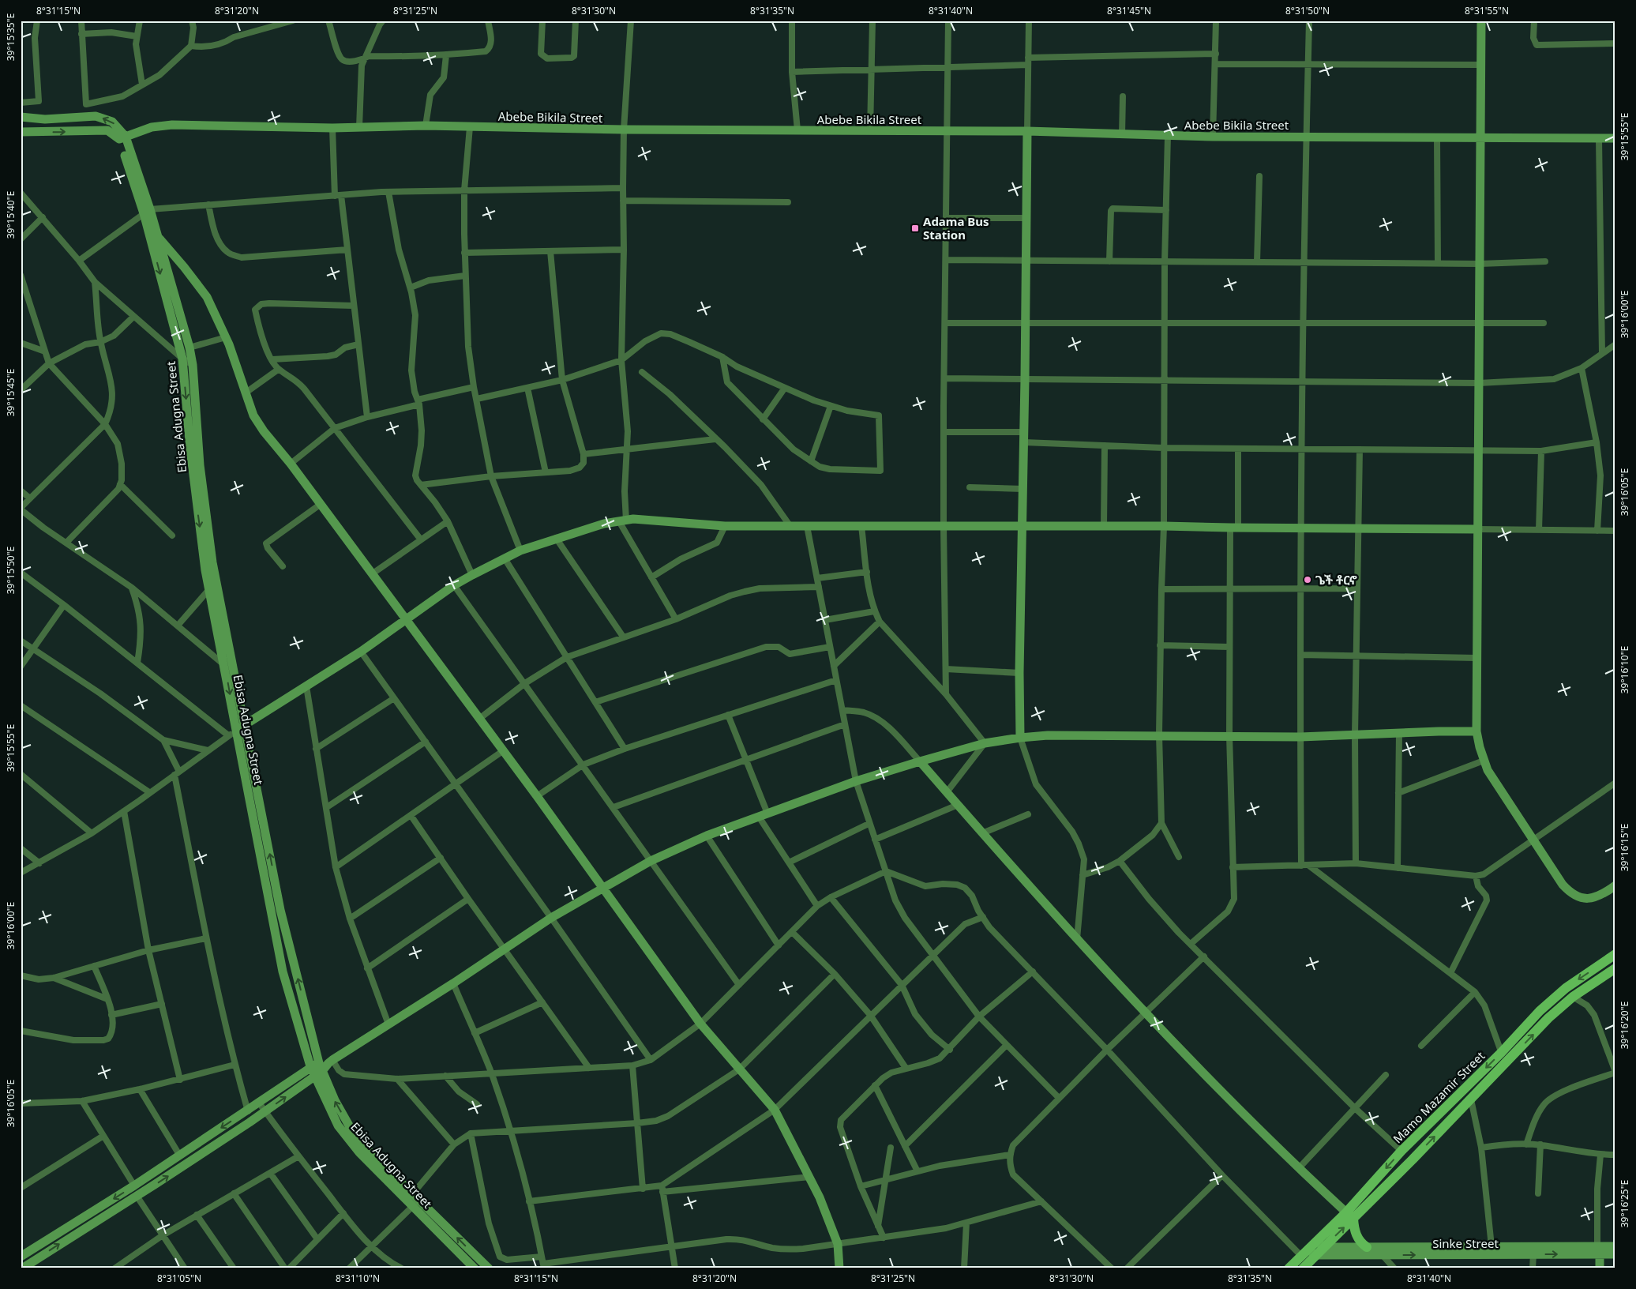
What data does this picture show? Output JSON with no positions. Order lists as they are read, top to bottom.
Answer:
{
  "streets": {
    "main road": ["Mamo Mazamir Street"],
    "street": ["Abebe Bikila Street", "Ebisa Adugna Street", "Sinke Street"]
  },
  "crossings": [
    ["Abebe Bikila Street", "Ebisa Adugna Street"],
    ["Mamo Mazamir Street", "Sinke Street"]
  ],
  "places": {
    "transit": ["Adama Bus Station"],
    "other": ["ጌች ቶርኖ"]
  },
  "coordinates": [
    "8°31'15\"N",
    "8°31'20\"N",
    "8°31'25\"N",
    "8°31'30\"N",
    "8°31'35\"N",
    "8°31'40\"N",
    "8°31'45\"N",
    "8°31'50\"N",
    "8°31'55\"N",
    "39°15'35\"E",
    "39°15'55\"E",
    "39°15'40\"E",
    "39°16'00\"E",
    "39°15'45\"E",
    "39°16'05\"E",
    "39°15'50\"E",
    "39°16'10\"E",
    "39°16'15\"E",
    "39°16'20\"E",
    "39°16'25\"E",
    "8°31'05\"N",
    "8°31'10\"N"
  ]
}
